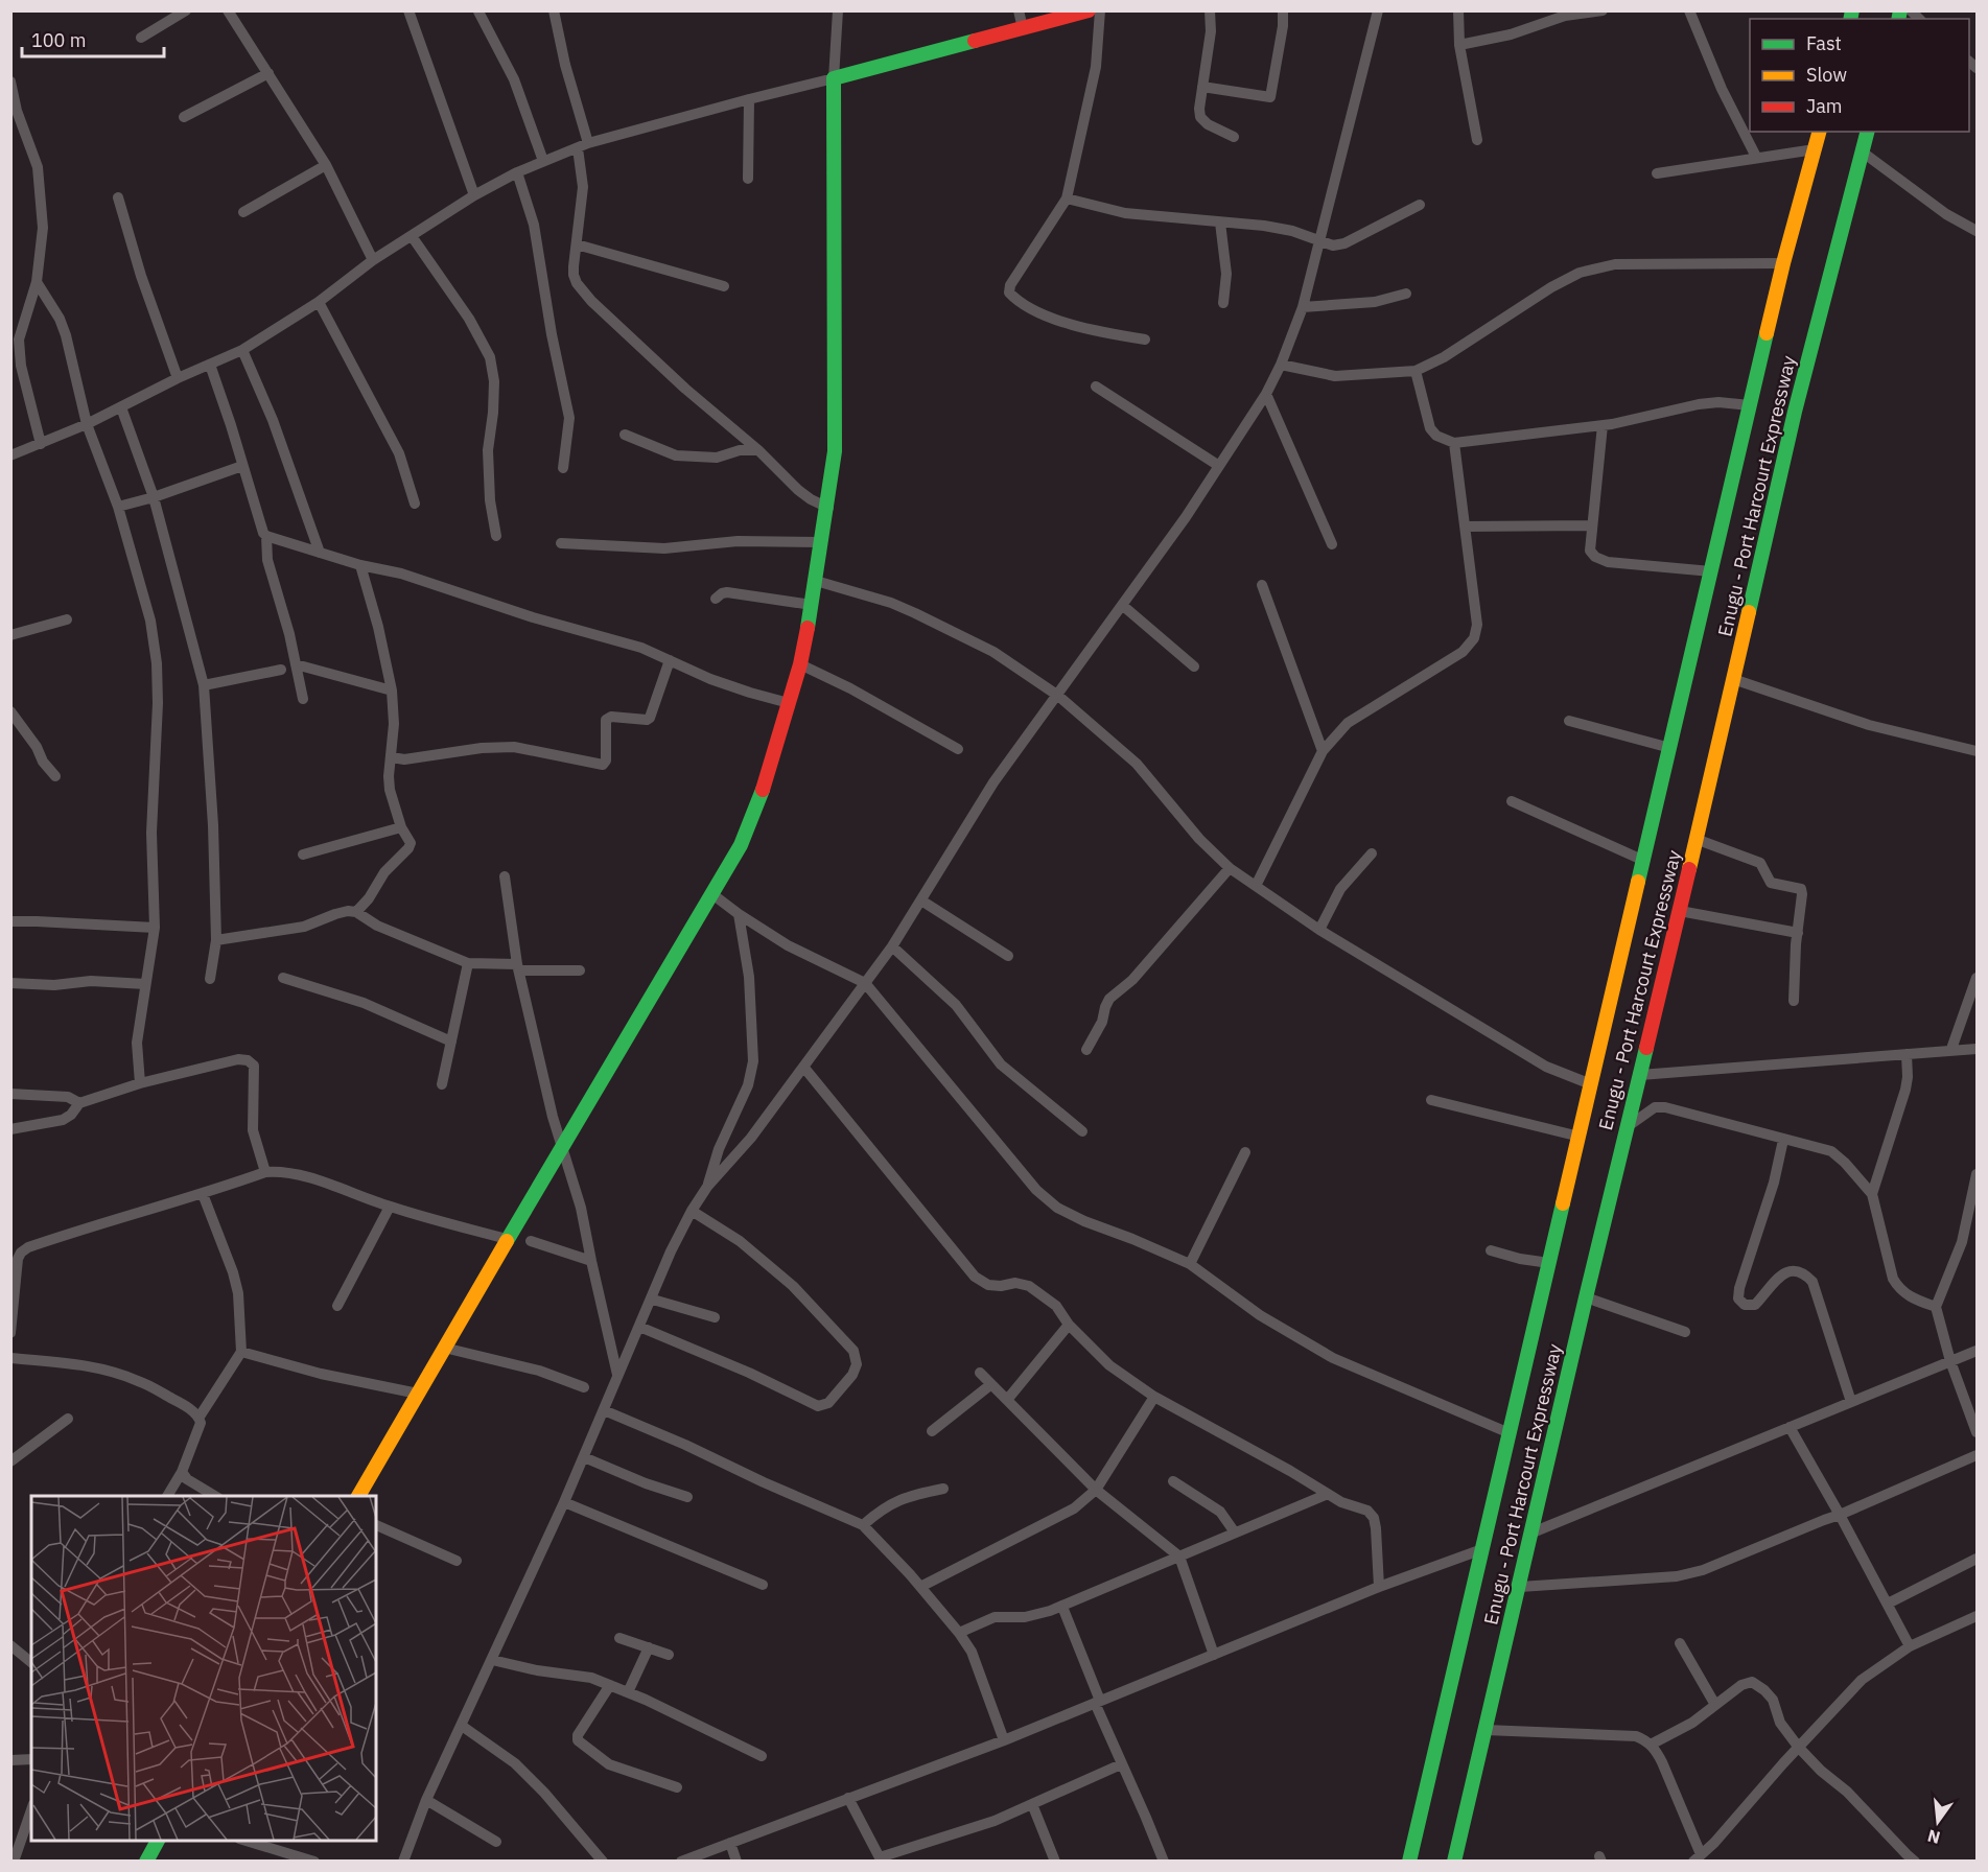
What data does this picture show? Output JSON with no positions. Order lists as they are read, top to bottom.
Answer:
{
  "streets": {
    "main road": ["Enugu - Port Harcourt Expressway"]
  },
  "legend": ["Fast", "Slow", "Jam"],
  "scale_bar": "100 m",
  "north": "bottom"
}
